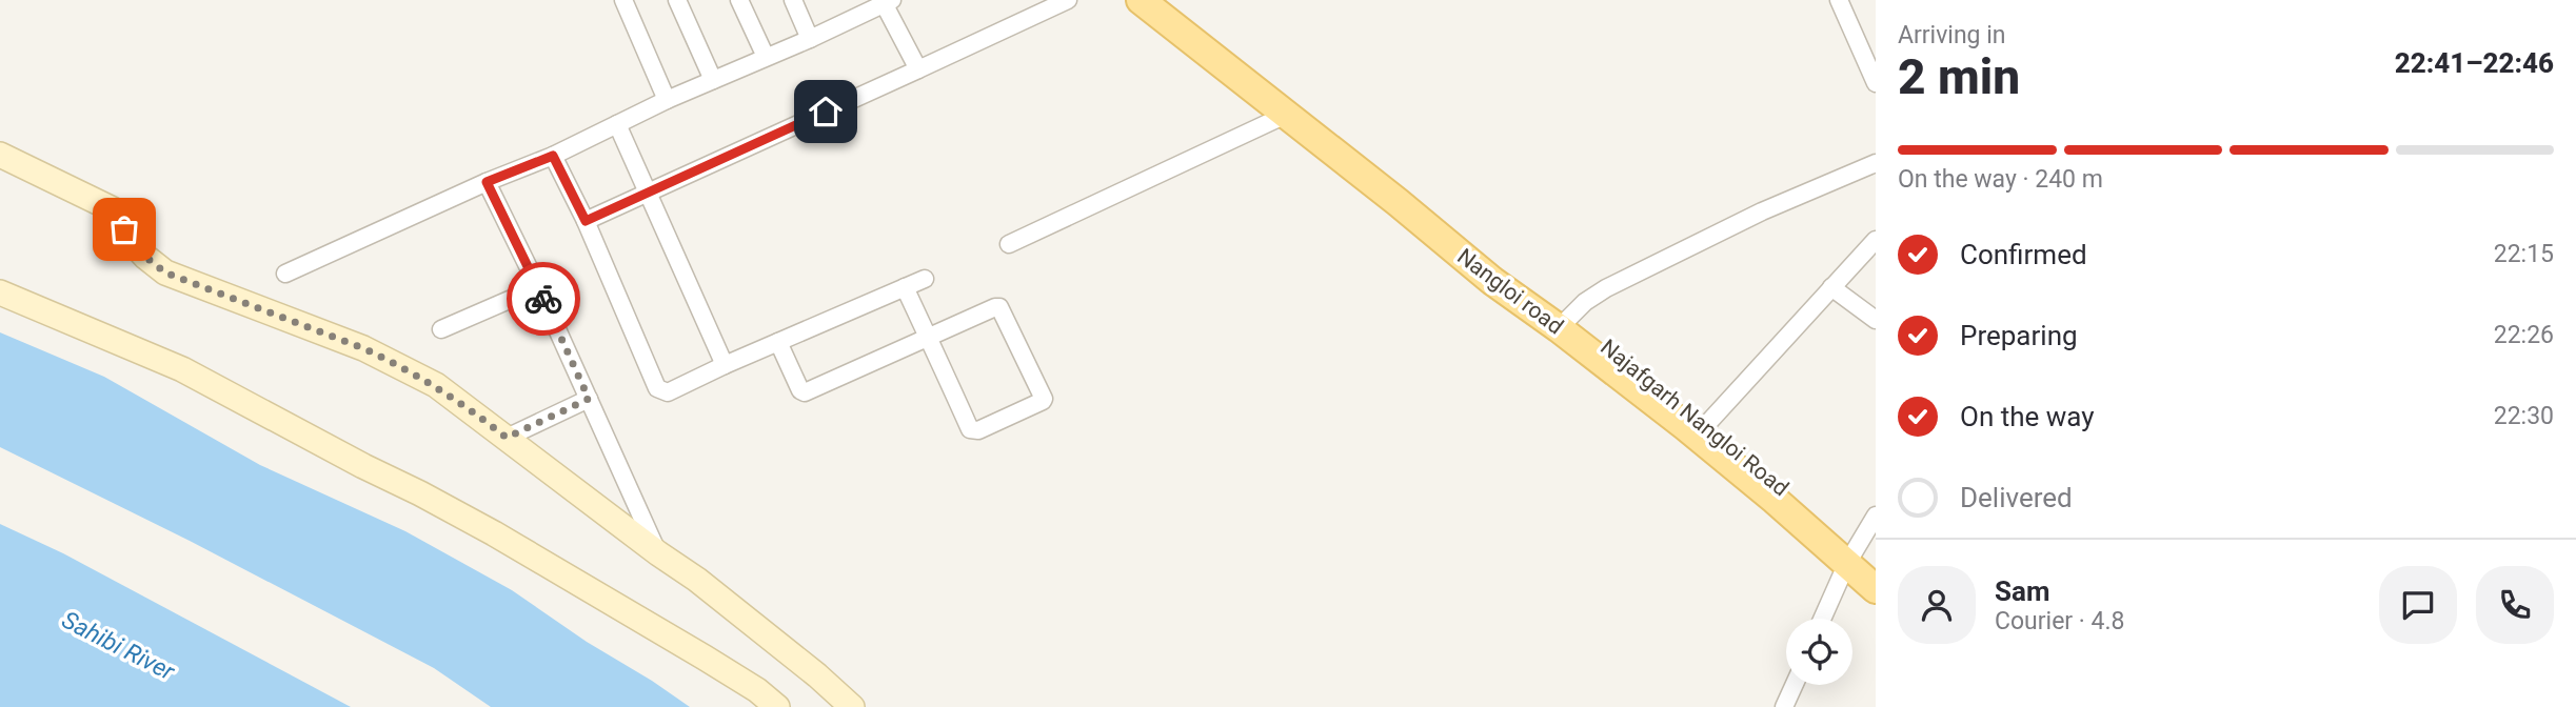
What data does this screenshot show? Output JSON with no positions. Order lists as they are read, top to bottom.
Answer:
{
  "streets": {
    "main road": ["Nangloi road", "Najafgarh Nangloi Road"]
  },
  "crossings": [
    ["Nangloi road", "Najafgarh Nangloi Road"]
  ],
  "water": ["Sahibi River"],
  "page": {
    "heading": ["2 min", "Arriving in", "22:41–22:46"],
    "panel": ["Sam", "Courier · 4.8"],
    "bar": "On the way · 240 m",
    "list": [
      ["Confirmed", "22:15"],
      ["Preparing", "22:26"],
      ["On the way", "22:30"],
      "Delivered"
    ]
  }
}
